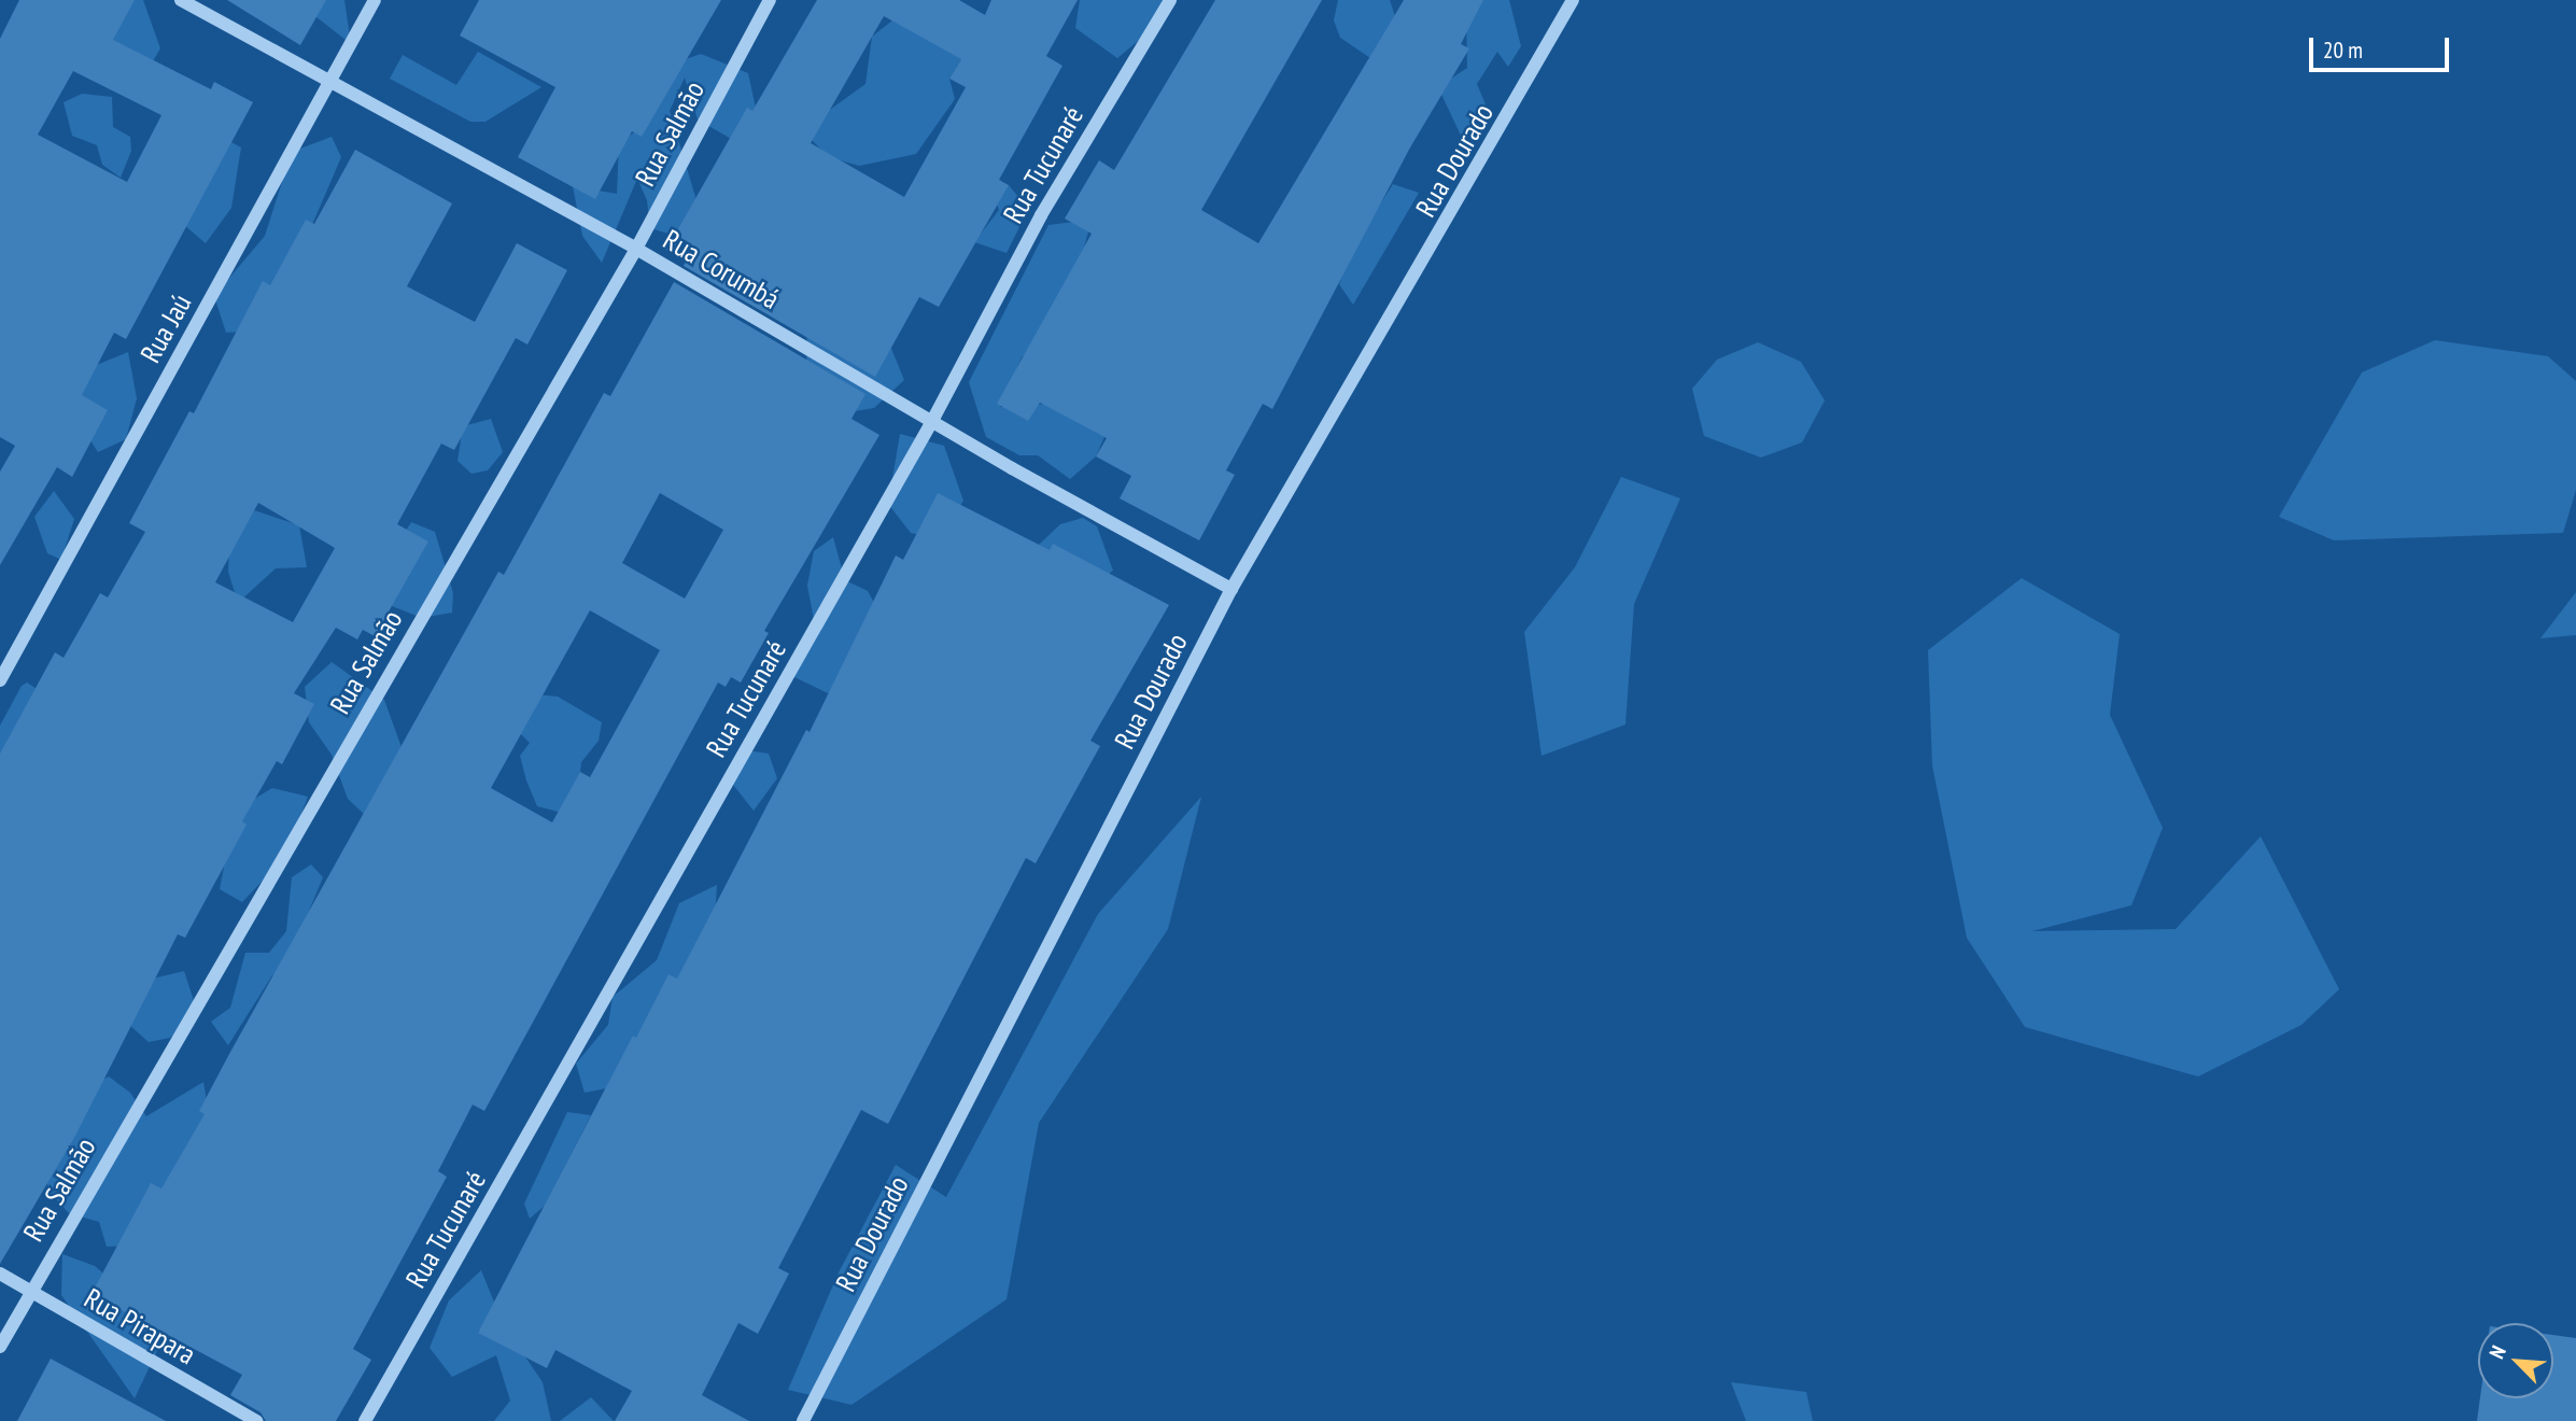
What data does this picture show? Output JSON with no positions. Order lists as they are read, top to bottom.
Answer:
{
  "streets": {
    "street": [
      "Rua Salmão",
      "Rua Dourado",
      "Rua Tucunaré",
      "Rua Corumbá",
      "Rua Jaú",
      "Rua Pirapara"
    ]
  },
  "crossings": [
    ["Rua Salmão", "Rua Corumbá"],
    ["Rua Salmão", "Rua Pirapara"],
    ["Rua Dourado", "Rua Corumbá"],
    ["Rua Tucunaré", "Rua Corumbá"],
    ["Rua Corumbá", "Rua Jaú"]
  ],
  "scale_bar": "20 m",
  "north": "top left"
}
